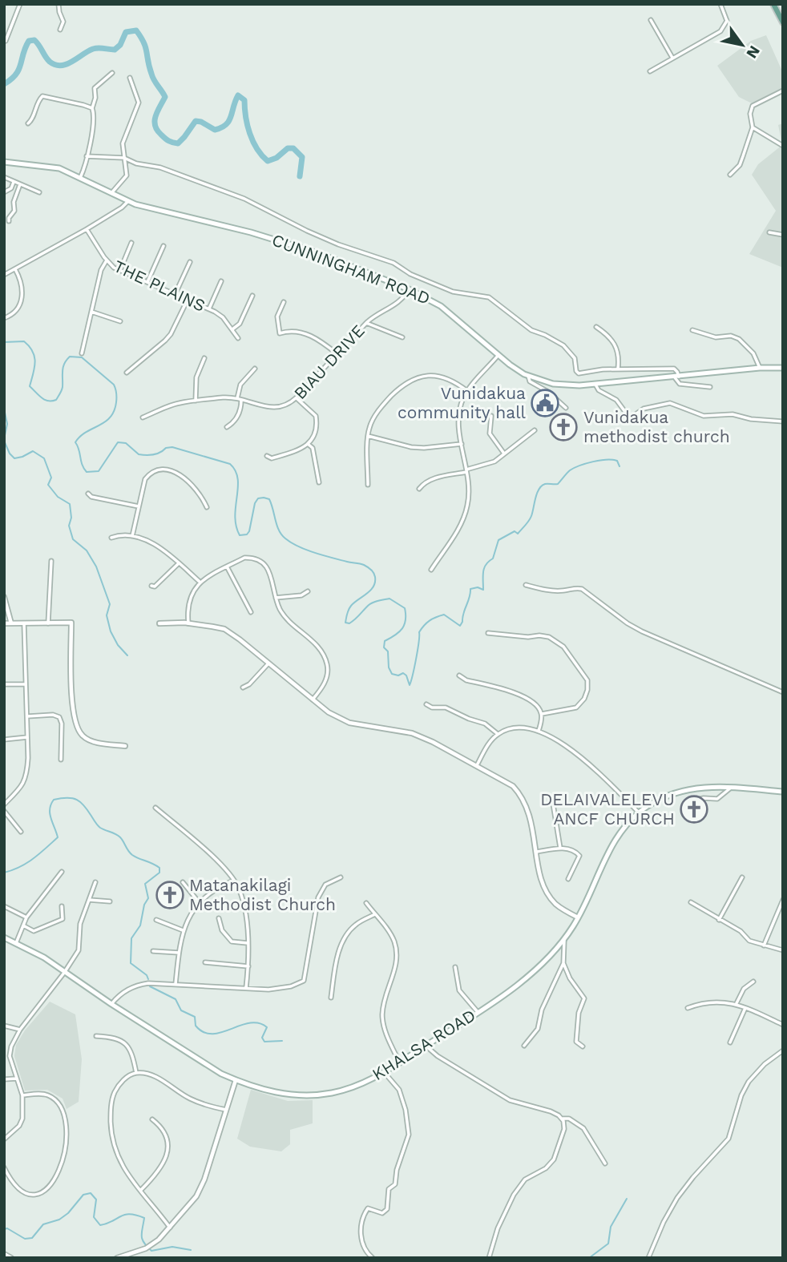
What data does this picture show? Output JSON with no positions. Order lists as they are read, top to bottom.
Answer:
{
  "streets": {
    "main road": ["CUNNINGHAM ROAD", "KHALSA ROAD"],
    "street": ["THE PLAINS", "BIAU DRIVE"]
  },
  "crossings": [
    ["CUNNINGHAM ROAD", "BIAU DRIVE"]
  ],
  "places": {
    "public building": ["Vunidakua community hall"],
    "church": ["Vunidakua methodist church", "DELAIVALELEVU ANCF CHURCH", "Matanakilagi Methodist Church"]
  },
  "north": "bottom right"
}
